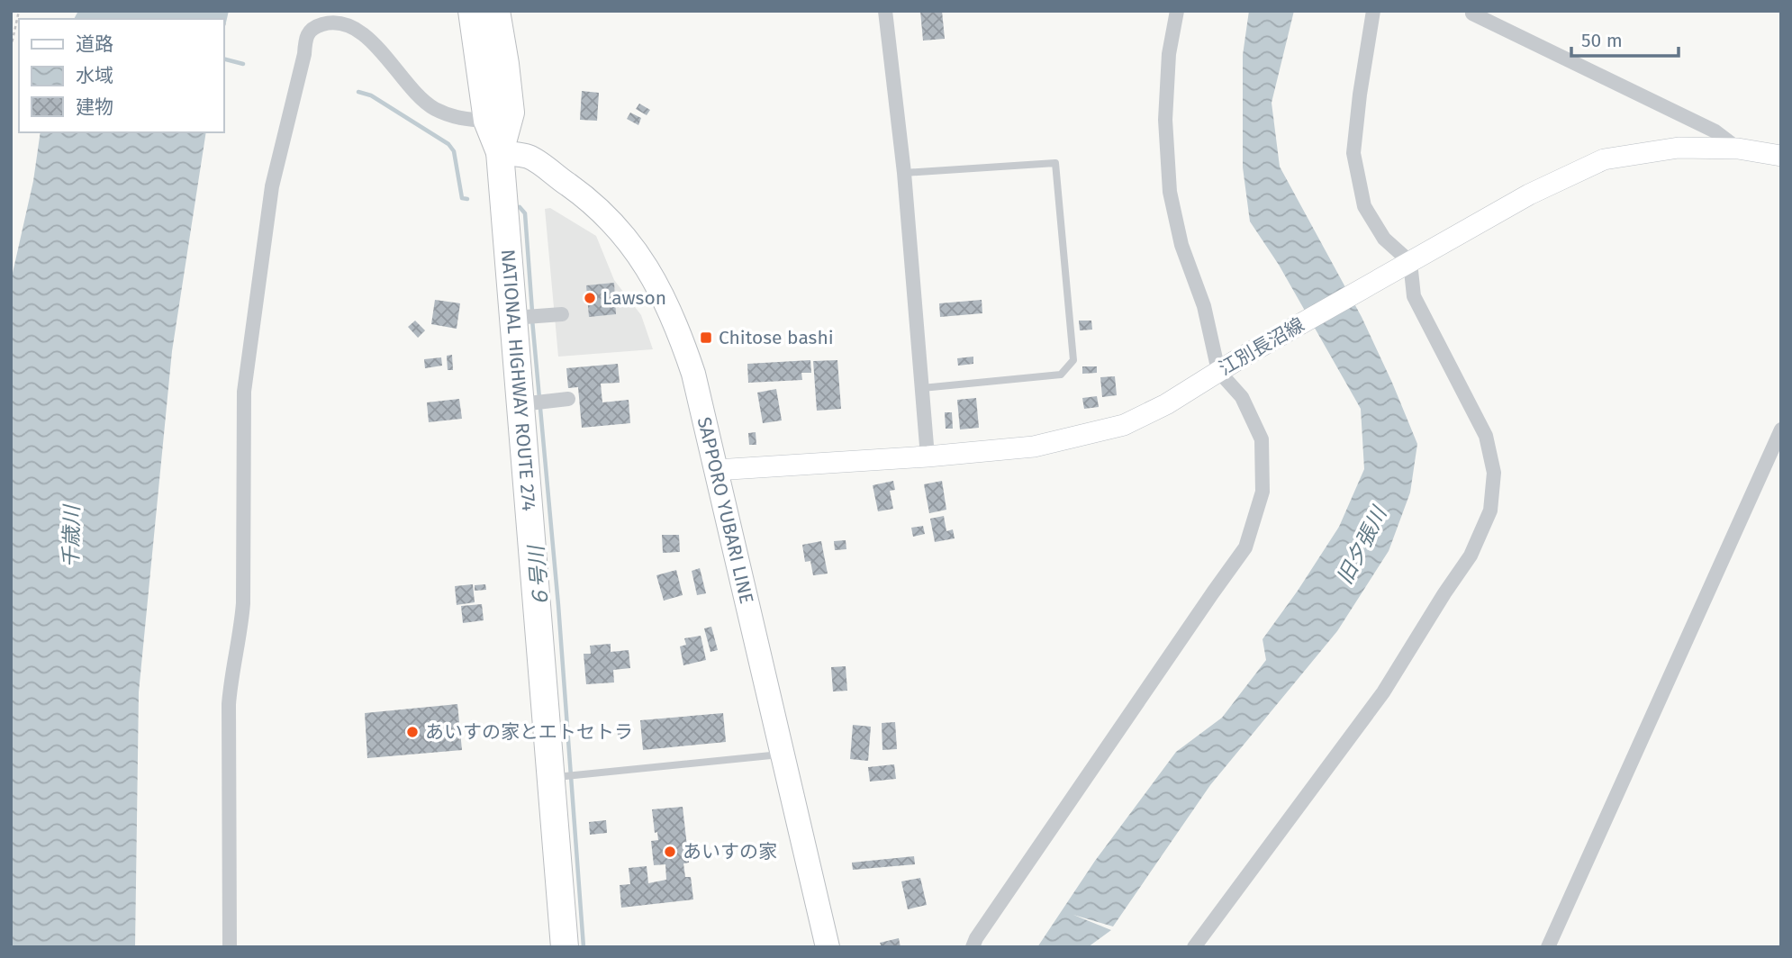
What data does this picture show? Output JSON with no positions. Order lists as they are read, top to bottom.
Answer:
{
  "streets": {
    "highway": ["NATIONAL HIGHWAY ROUTE 274"],
    "main road": ["江別長沼線", "SAPPORO YUBARI LINE"]
  },
  "crossings": [
    ["江別長沼線", "SAPPORO YUBARI LINE"],
    ["NATIONAL HIGHWAY ROUTE 274", "SAPPORO YUBARI LINE"]
  ],
  "water": ["千歳川", "旧夕張川", "６号川"],
  "places": {
    "other": ["Lawson", "あいすの家とエトセトラ", "あいすの家"],
    "transit": ["Chitose bashi"]
  },
  "legend": ["道路", "水域", "建物"],
  "scale_bar": "50 m"
}
